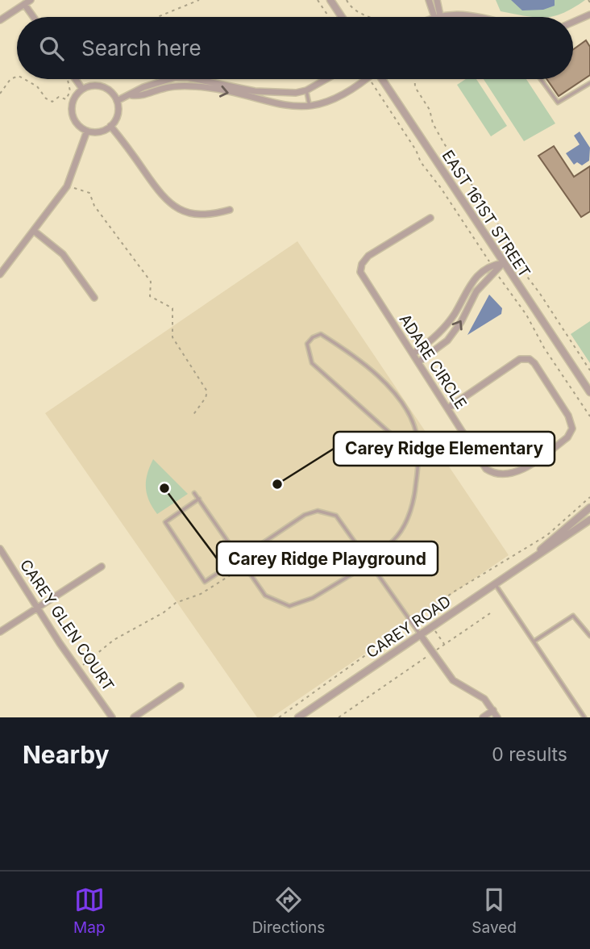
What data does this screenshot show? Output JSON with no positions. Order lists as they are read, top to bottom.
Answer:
{
  "streets": {
    "street": [
      "EAST 161ST STREET",
      "ADARE CIRCLE",
      "CAREY GLEN COURT",
      "CAREY ROAD"
    ]
  },
  "places": ["Carey Ridge Elementary", "Carey Ridge Playground"],
  "page": {
    "search": "Search here",
    "heading": ["Nearby", "0 results"],
    "nav": ["Map", "Directions", "Saved"]
  }
}
